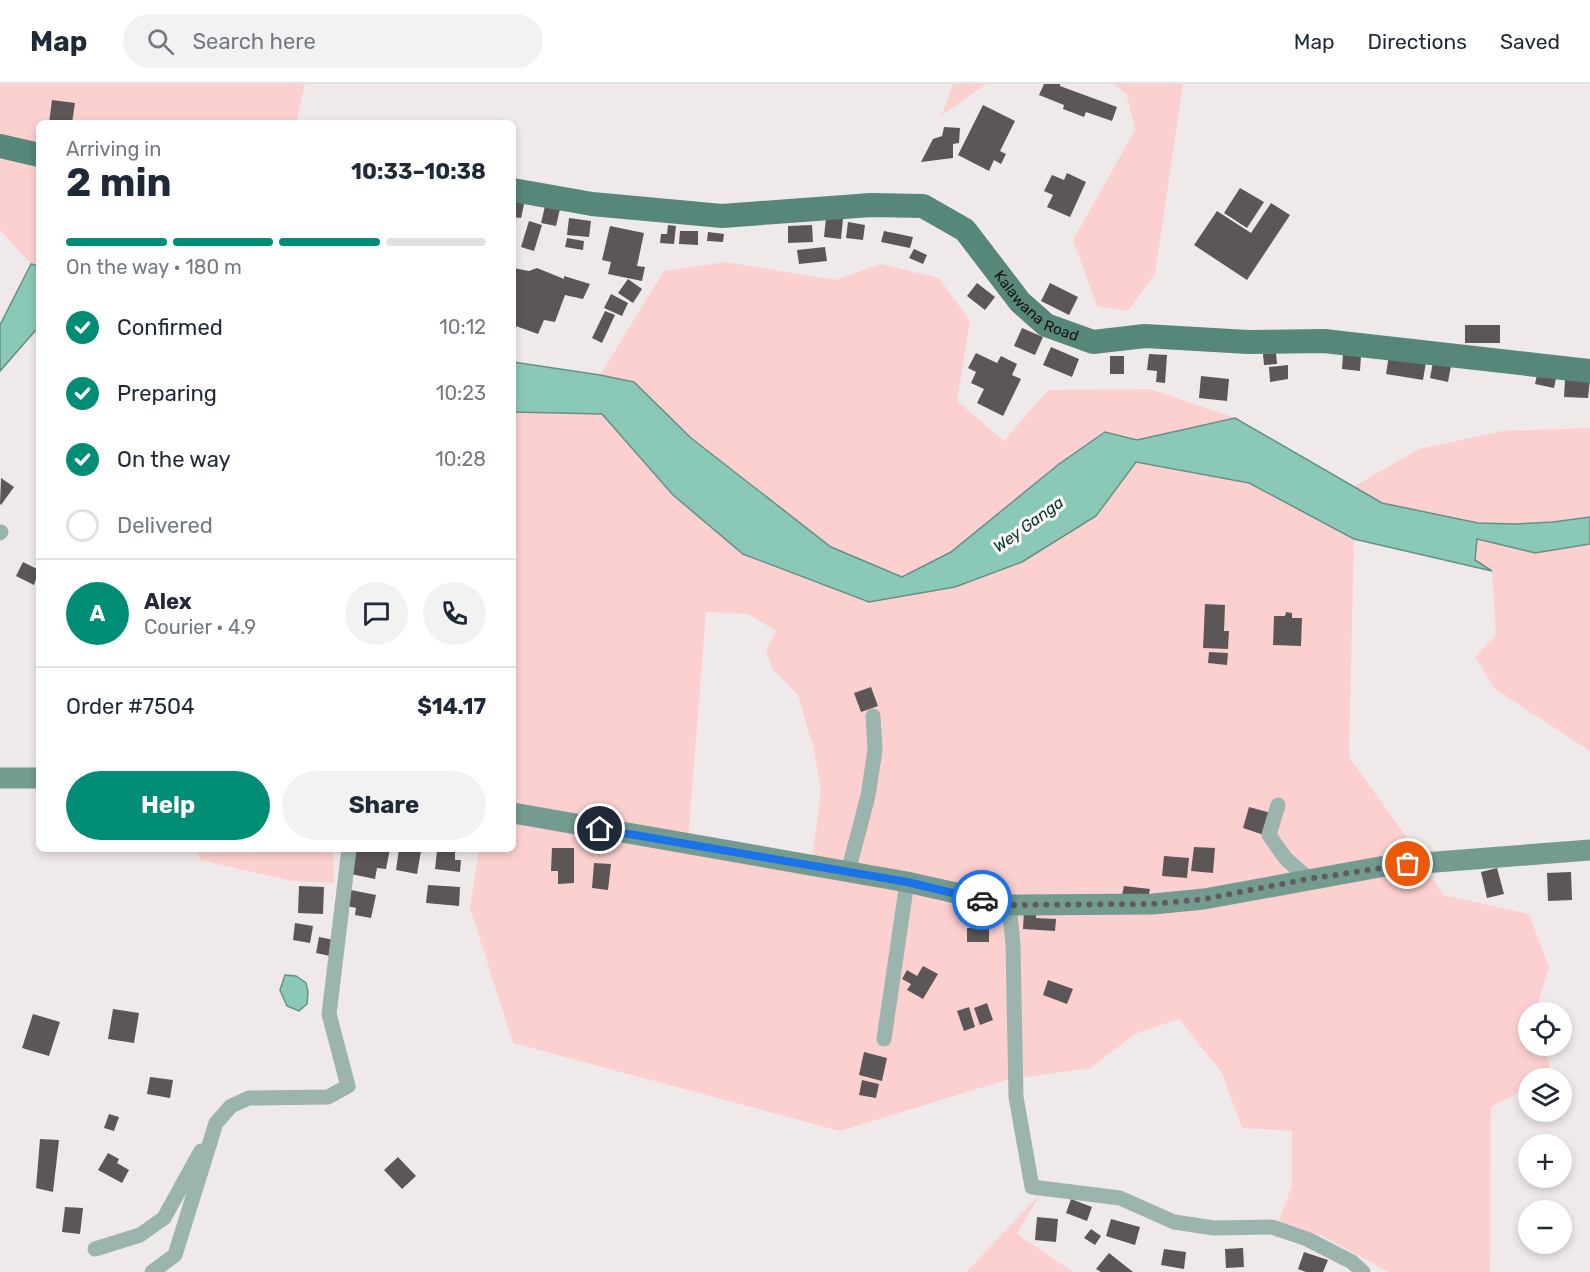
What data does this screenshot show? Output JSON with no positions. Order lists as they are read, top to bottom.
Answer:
{
  "streets": {
    "main road": ["Kalawana Road"]
  },
  "water": ["Wey Ganga"],
  "page": {
    "header": "Map",
    "search": "Search here",
    "nav": ["Map", "Directions", "Saved"],
    "heading": ["2 min", "Arriving in", "10:33–10:38"],
    "panel": [
      "Alex",
      "Courier · 4.9",
      "Order #7504",
      "$14.17"
    ],
    "bar": "On the way · 180 m",
    "list": [
      ["Confirmed", "10:12"],
      ["Preparing", "10:23"],
      ["On the way", "10:28"],
      "Delivered"
    ],
    "round": "A",
    "buttons": ["Help", "Share"],
    "map_buttons": ["+", "−"]
  }
}
